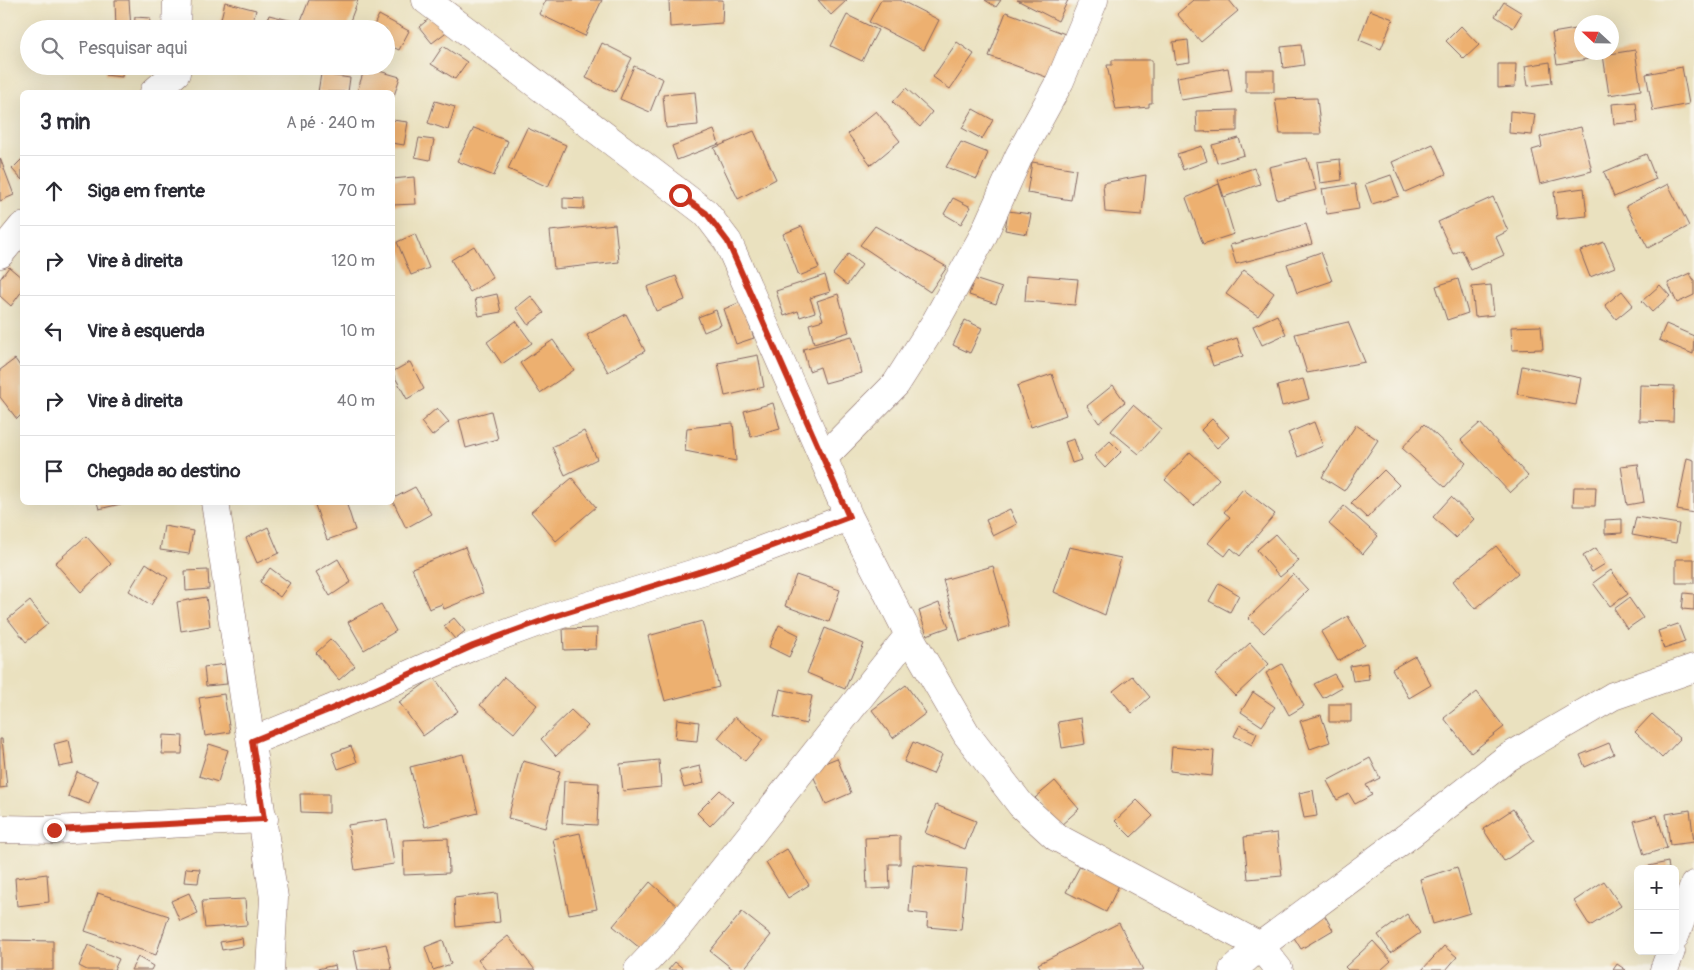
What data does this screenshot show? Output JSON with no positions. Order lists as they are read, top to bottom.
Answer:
{
  "north": "left",
  "page": {
    "search": "Pesquisar aqui",
    "heading": ["3 min", "A pé · 240 m"],
    "list": [
      ["Siga em frente", "70 m"],
      ["Vire à direita", "120 m"],
      ["Vire à esquerda", "10 m"],
      ["Vire à direita", "40 m"],
      "Chegada ao destino"
    ],
    "map_buttons": ["+", "−"]
  }
}
